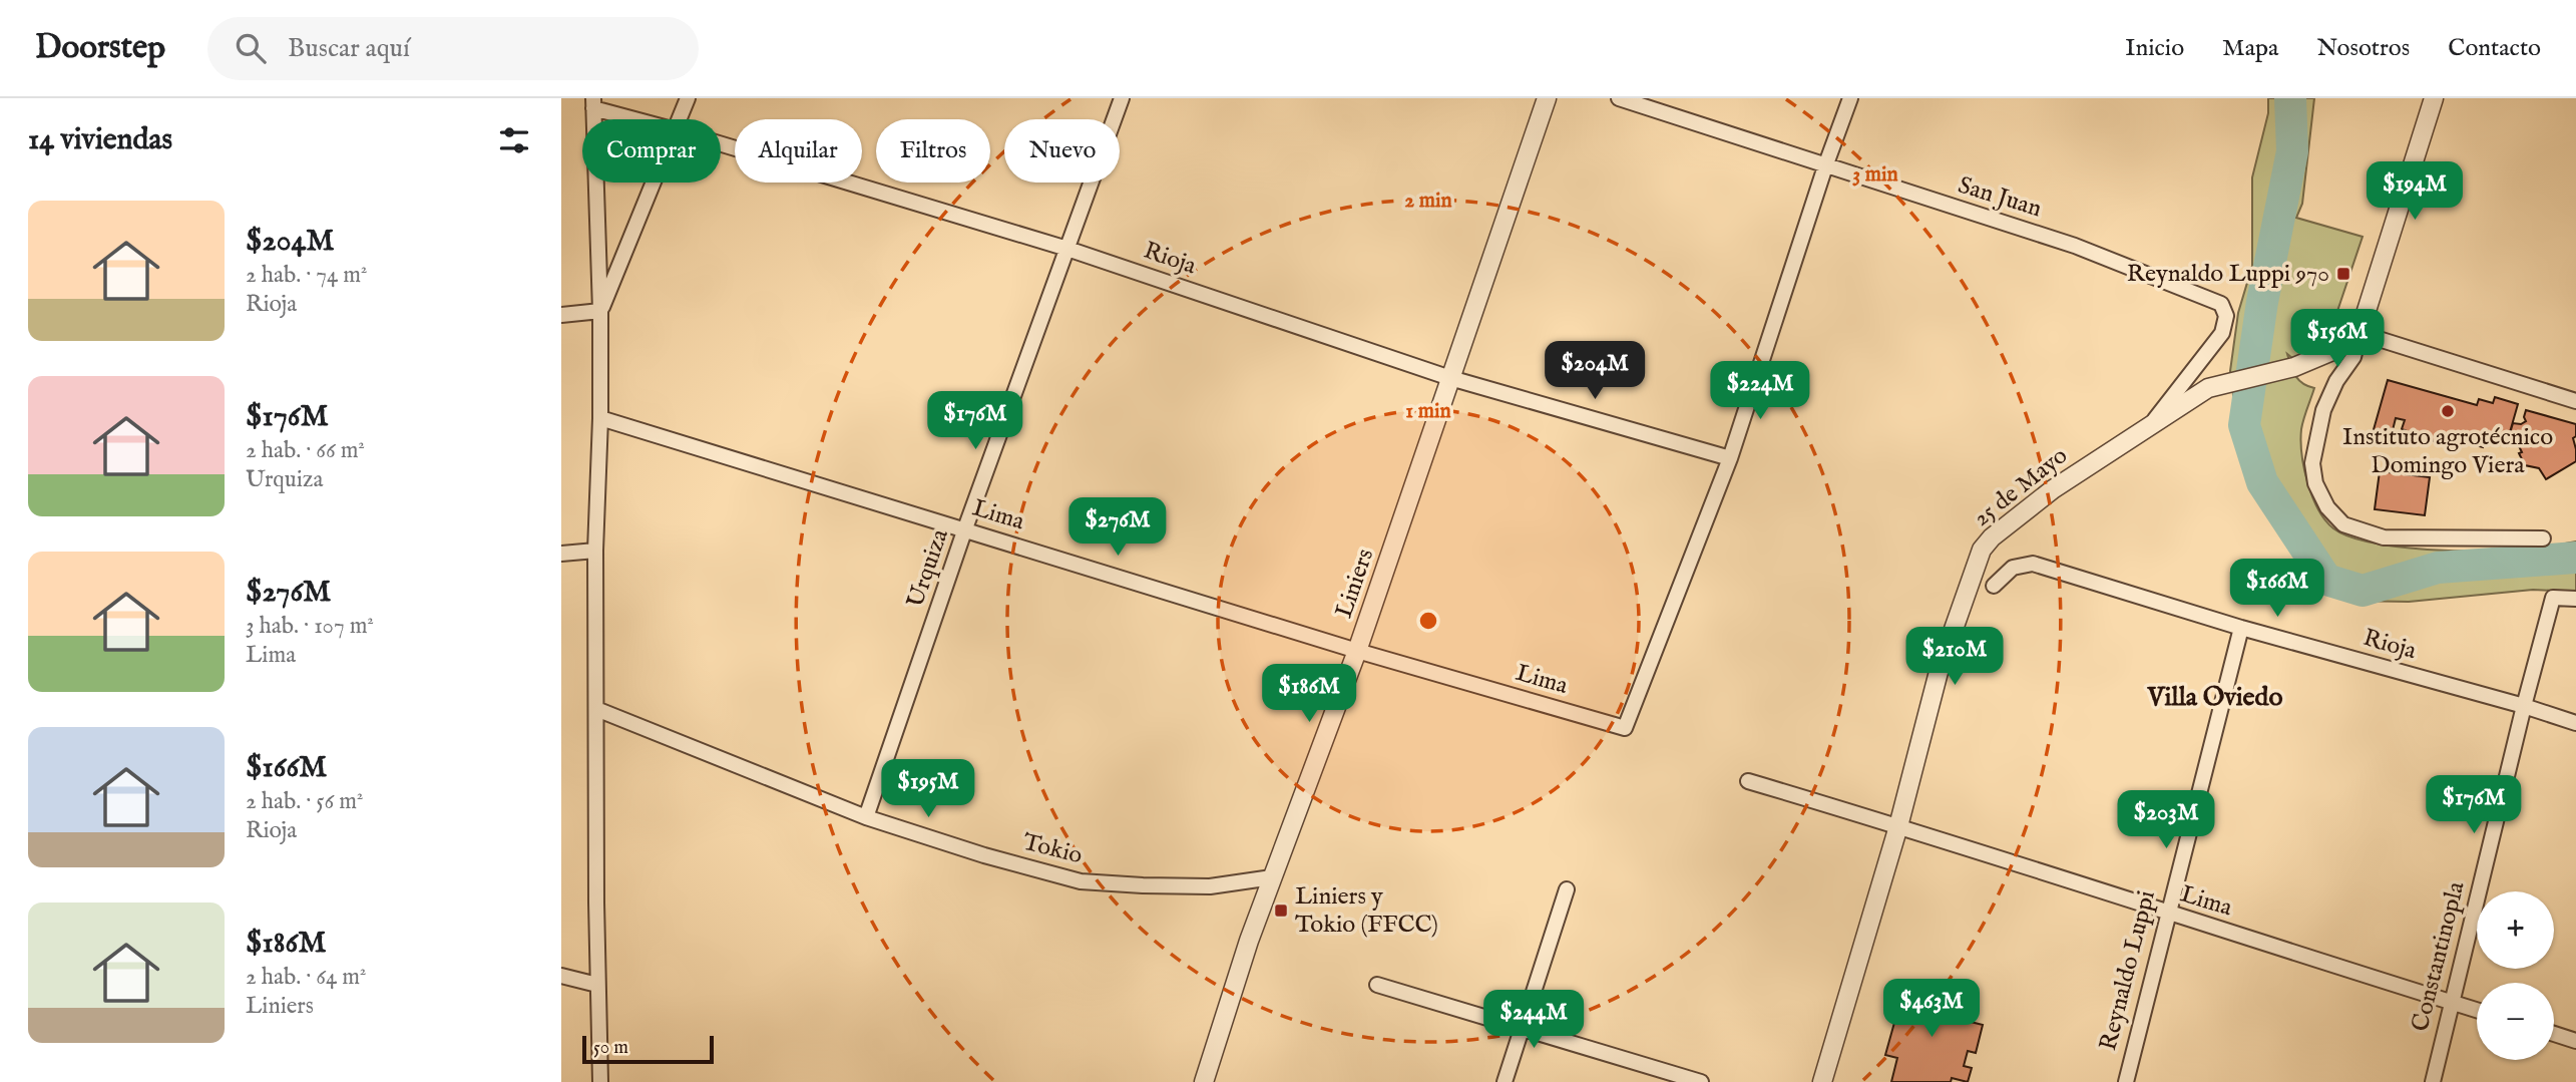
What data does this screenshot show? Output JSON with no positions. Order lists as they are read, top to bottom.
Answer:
{
  "streets": {
    "street": [
      "San Juan",
      "Rioja",
      "25 de Mayo",
      "Lima",
      "Urquiza",
      "Liniers",
      "Tokio",
      "Constantinopla",
      "Reynaldo Luppi"
    ]
  },
  "crossings": [
    ["San Juan", "25 de Mayo"],
    ["Rioja", "Lima"],
    ["Rioja", "Urquiza"],
    ["Rioja", "Liniers"],
    ["Rioja", "Constantinopla"],
    ["Rioja", "Reynaldo Luppi"],
    ["25 de Mayo", "Lima"],
    ["Lima", "Urquiza"],
    ["Lima", "Liniers"],
    ["Lima", "Constantinopla"],
    ["Lima", "Reynaldo Luppi"],
    ["Urquiza", "Tokio"],
    ["Liniers", "Tokio"]
  ],
  "districts": ["Villa Oviedo"],
  "places": {
    "transit": ["Reynaldo Luppi 970", "Liniers y Tokio (FFCC)"],
    "other": ["Instituto agrotécnico Domingo Viera"]
  },
  "scale_bar": "50 m",
  "page": {
    "header": "Doorstep",
    "search": "Buscar aquí",
    "nav": [
      "Inicio",
      "Mapa",
      "Nosotros",
      "Contacto"
    ],
    "heading": "14 viviendas",
    "chip": [
      "Comprar",
      "Alquilar",
      "Filtros",
      "Nuevo"
    ],
    "price": [
      "$194M",
      "$156M",
      "$204M",
      "$224M",
      "$176M",
      "$276M",
      "$166M",
      "$210M",
      "$186M",
      "$195M",
      "$176M",
      "$203M",
      "$463M",
      "$244M"
    ],
    "list": [
      {
        "name": "$204M",
        "note": "2 hab. · 74 m² · Rioja"
      },
      {
        "name": "$176M",
        "note": "2 hab. · 66 m² · Urquiza"
      },
      {
        "name": "$276M",
        "note": "3 hab. · 107 m² · Lima"
      },
      {
        "name": "$166M",
        "note": "2 hab. · 56 m² · Rioja"
      },
      {
        "name": "$186M",
        "note": "2 hab. · 64 m² · Liniers"
      }
    ],
    "map_buttons": ["+", "−"],
    "scale": "50 m"
  },
  "rings": ["3 min", "2 min", "1 min"]
}
